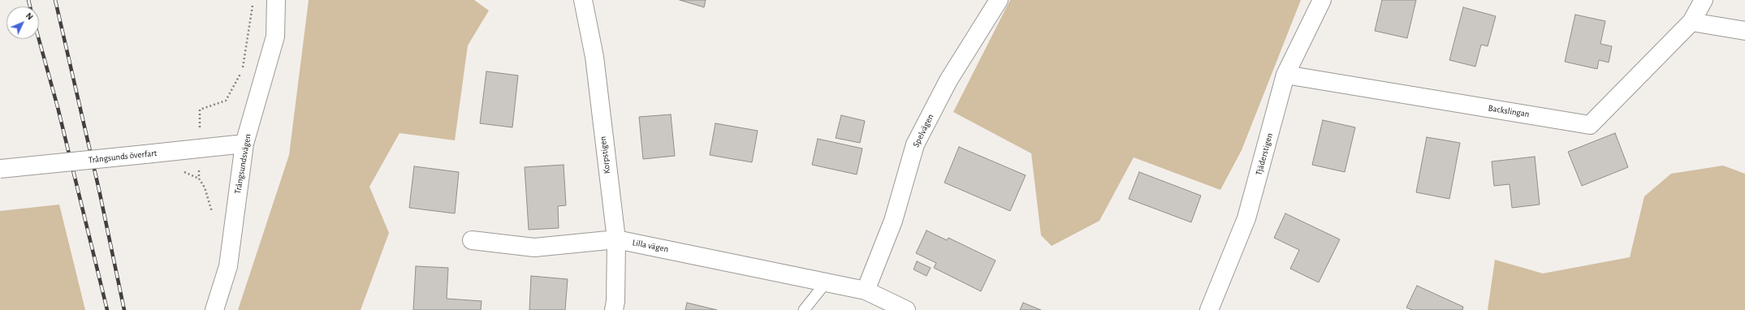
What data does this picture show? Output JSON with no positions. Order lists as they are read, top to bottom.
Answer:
{
  "streets": {
    "street": [
      "Backslingan",
      "Spelvägen",
      "Tjäderstigen",
      "Korpstigen",
      "Trångsunds överfart",
      "Trångsundsvägen",
      "Lilla vägen"
    ]
  },
  "crossings": [
    ["Backslingan", "Tjäderstigen"],
    ["Spelvägen", "Lilla vägen"],
    ["Korpstigen", "Lilla vägen"],
    ["Trångsunds överfart", "Trångsundsvägen"]
  ],
  "north": "top right"
}
